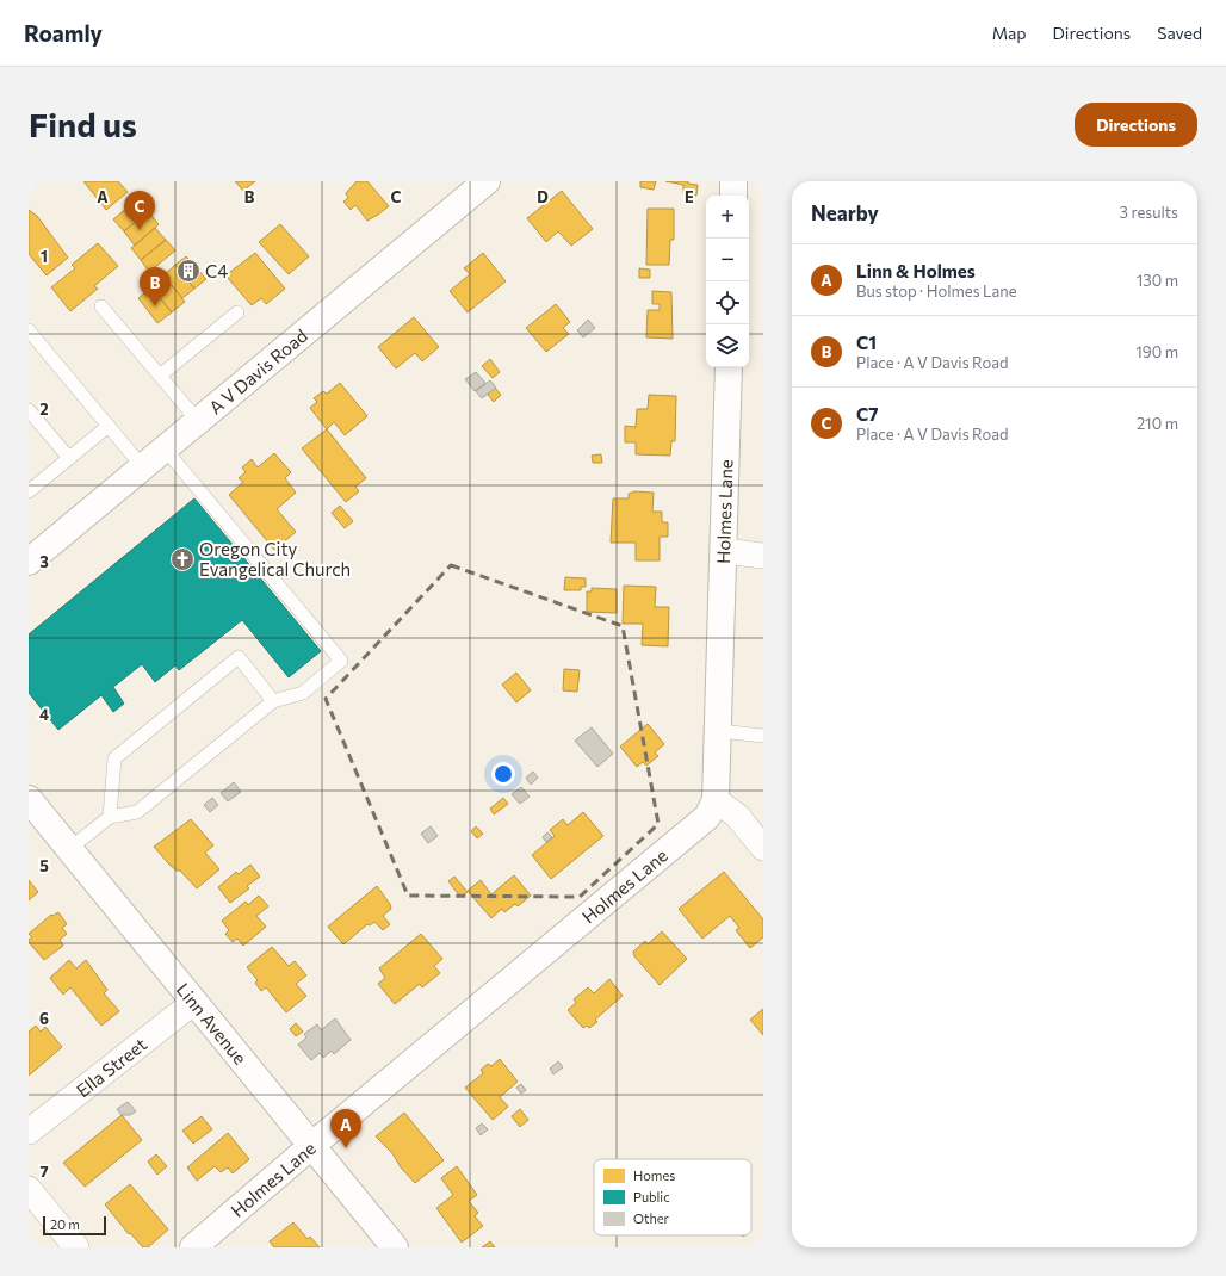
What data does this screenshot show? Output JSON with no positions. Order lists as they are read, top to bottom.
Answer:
{
  "streets": {
    "street": [
      "A V Davis Road",
      "Holmes Lane",
      "Linn Avenue",
      "Ella Street"
    ]
  },
  "crossings": [
    ["Holmes Lane", "Linn Avenue"],
    ["Linn Avenue", "Ella Street"]
  ],
  "places": {
    "building": ["C4"],
    "church": ["Oregon City Evangelical Church"]
  },
  "legend": ["Homes", "Public", "Other"],
  "scale_bar": "20 m",
  "page": {
    "header": "Roamly",
    "nav": ["Map", "Directions", "Saved"],
    "buttons": "Directions",
    "title": "Find us",
    "heading": ["Nearby", "3 results"],
    "pins": ["C", "B", "A"],
    "map_buttons": ["+", "−"],
    "list": [
      {
        "mark": "A",
        "name": "Linn & Holmes",
        "note": "Bus stop · Holmes Lane",
        "value": "130 m"
      },
      {
        "mark": "B",
        "name": "C1",
        "note": "Place · A V Davis Road",
        "value": "190 m"
      },
      {
        "mark": "C",
        "name": "C7",
        "note": "Place · A V Davis Road",
        "value": "210 m"
      }
    ],
    "scale": "20 m"
  },
  "grid": {
    "columns": [
      "A",
      "B",
      "C",
      "D",
      "E"
    ],
    "rows": [
      "1",
      "2",
      "3",
      "4",
      "5",
      "6",
      "7"
    ]
  }
}
